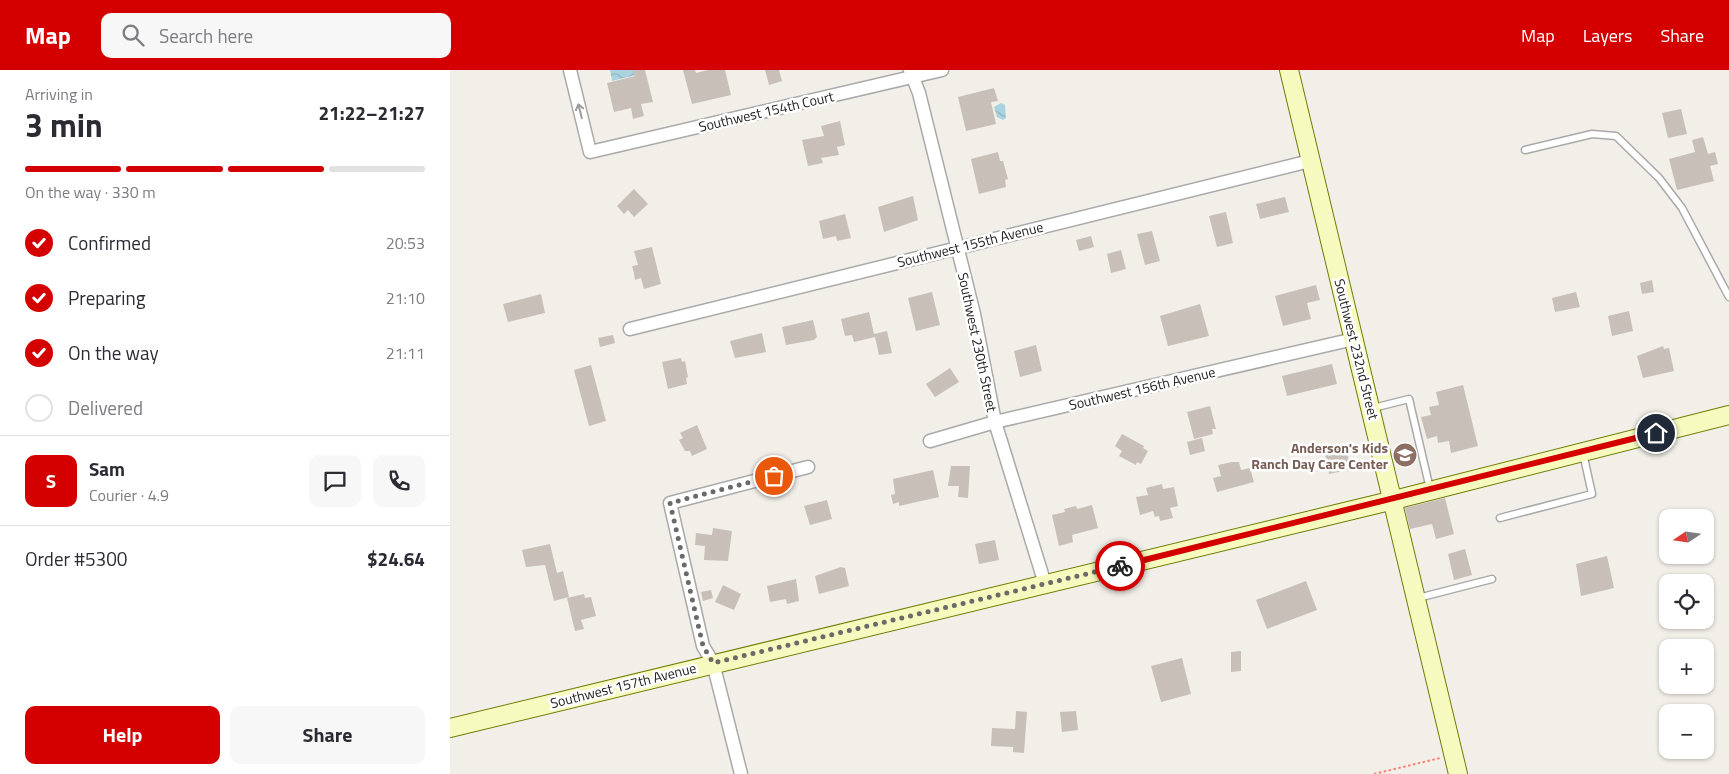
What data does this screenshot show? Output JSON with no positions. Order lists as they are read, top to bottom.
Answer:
{
  "streets": {
    "street": [
      "Southwest 154th Court",
      "Southwest 155th Avenue",
      "Southwest 230th Street",
      "Southwest 232nd Street",
      "Southwest 156th Avenue",
      "Southwest 157th Avenue"
    ]
  },
  "crossings": [
    ["Southwest 154th Court", "Southwest 230th Street"],
    ["Southwest 155th Avenue", "Southwest 230th Street"],
    ["Southwest 155th Avenue", "Southwest 232nd Street"],
    ["Southwest 230th Street", "Southwest 156th Avenue"],
    ["Southwest 230th Street", "Southwest 157th Avenue"],
    ["Southwest 232nd Street", "Southwest 156th Avenue"],
    ["Southwest 232nd Street", "Southwest 157th Avenue"]
  ],
  "one_way": ["Southwest 154th Court"],
  "places": {
    "school or university": ["Anderson's Kids Ranch Day Care Center"]
  },
  "north": "left",
  "page": {
    "header": "Map",
    "search": "Search here",
    "nav": ["Map", "Layers", "Share"],
    "heading": ["3 min", "Arriving in", "21:22–21:27"],
    "panel": [
      "Sam",
      "Courier · 4.9",
      "Order #5300",
      "$24.64"
    ],
    "bar": "On the way · 330 m",
    "list": [
      ["Confirmed", "20:53"],
      ["Preparing", "21:10"],
      ["On the way", "21:11"],
      "Delivered"
    ],
    "round": "S",
    "map_buttons": ["+", "−"],
    "buttons": ["Help", "Share"]
  }
}
